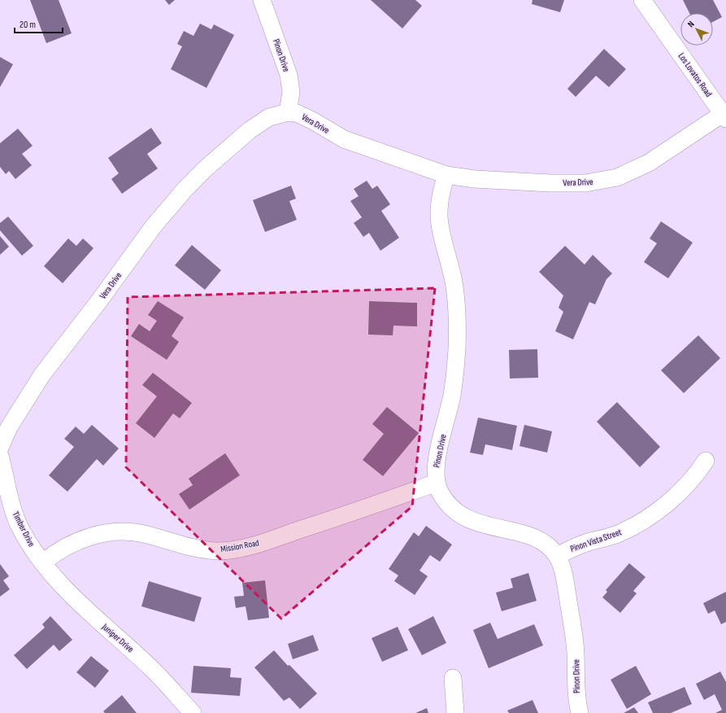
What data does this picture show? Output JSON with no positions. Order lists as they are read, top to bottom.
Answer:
{
  "streets": {
    "street": [
      "Pinon Drive",
      "Los Lovatos Road",
      "Vera Drive",
      "Timber Drive",
      "Pinon Vista Street",
      "Mission Road",
      "Juniper Drive"
    ]
  },
  "crossings": [
    ["Pinon Drive", "Vera Drive"],
    ["Pinon Drive", "Pinon Vista Street"],
    ["Pinon Drive", "Mission Road"],
    ["Los Lovatos Road", "Vera Drive"],
    ["Timber Drive", "Mission Road"],
    ["Timber Drive", "Juniper Drive"],
    ["Mission Road", "Juniper Drive"]
  ],
  "scale_bar": "20 m",
  "north": "top left"
}
